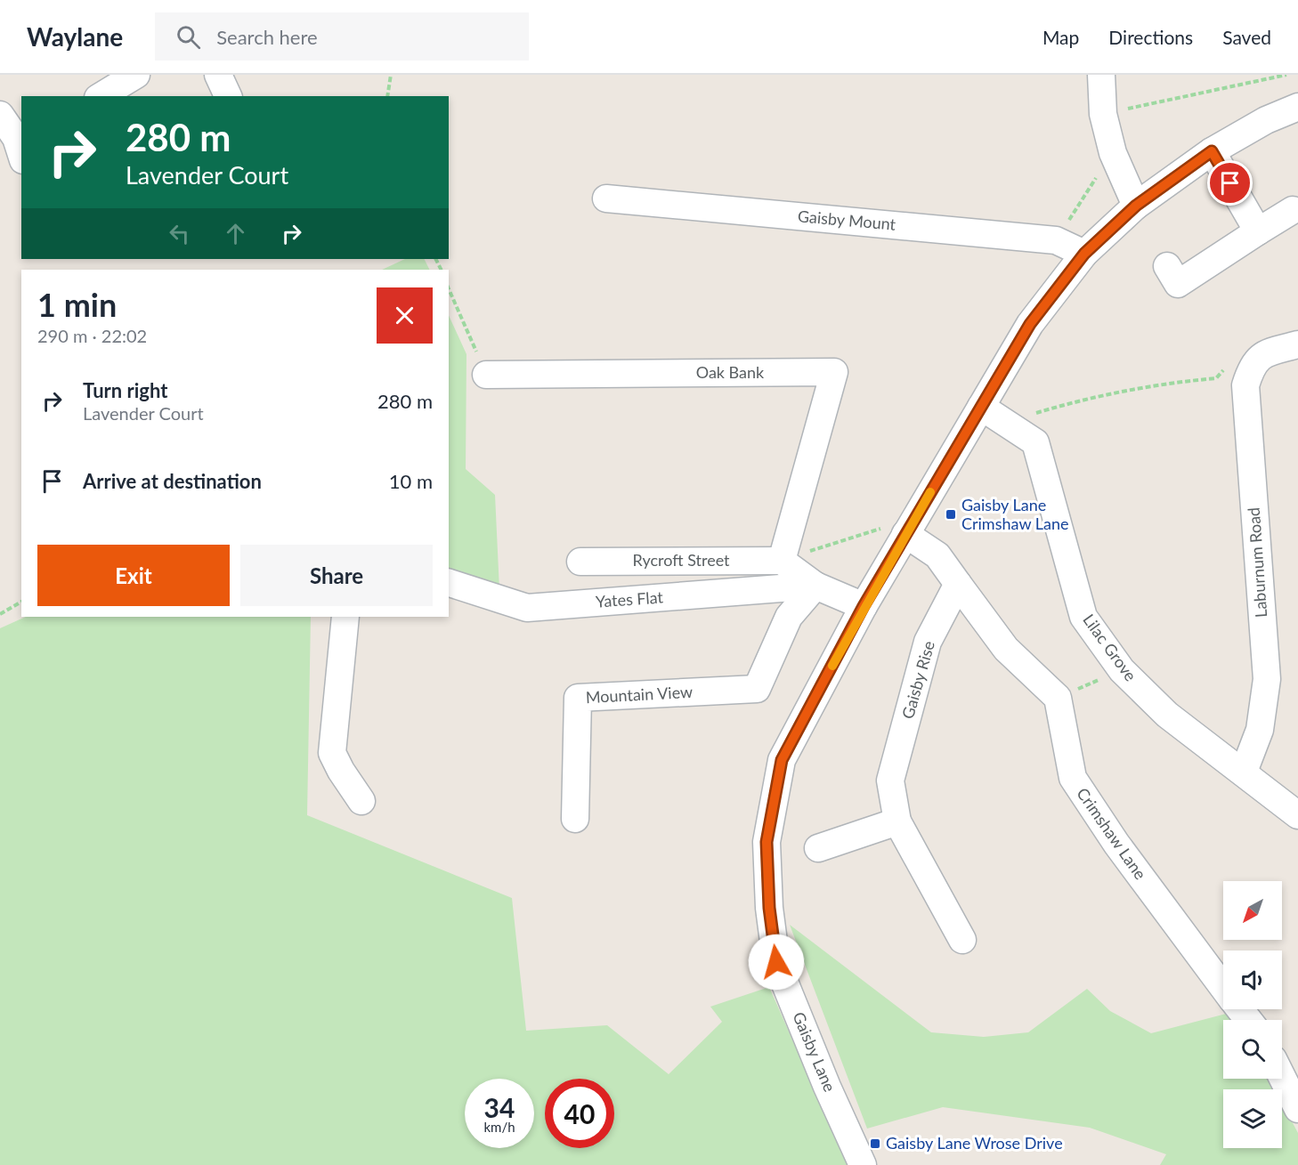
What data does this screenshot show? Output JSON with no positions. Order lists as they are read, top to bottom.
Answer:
{
  "streets": {
    "street": [
      "Gaisby Mount",
      "Oak Bank",
      "Rycroft Street",
      "Laburnum Road",
      "Yates Flat",
      "Lilac Grove",
      "Gaisby Rise",
      "Mountain View",
      "Crimshaw Lane",
      "Gaisby Lane"
    ]
  },
  "crossings": [
    ["Gaisby Mount", "Gaisby Lane"],
    ["Oak Bank", "Rycroft Street"],
    ["Laburnum Road", "Lilac Grove"],
    ["Yates Flat", "Mountain View"],
    ["Lilac Grove", "Gaisby Lane"]
  ],
  "places": {
    "transit": ["Gaisby Lane Crimshaw Lane", "Gaisby Lane Wrose Drive"]
  },
  "north": "bottom left",
  "page": {
    "header": "Waylane",
    "search": "Search here",
    "nav": ["Map", "Directions", "Saved"],
    "turn": ["280 m", "Lavender Court"],
    "heading": ["1 min", "290 m · 22:02"],
    "list": [
      {
        "name": "Turn right",
        "note": "Lavender Court",
        "value": "280 m"
      },
      {
        "name": "Arrive at destination",
        "value": "10 m"
      }
    ],
    "buttons": ["Exit", "Share"],
    "speed": "34 km/h",
    "limit": "40"
  }
}
